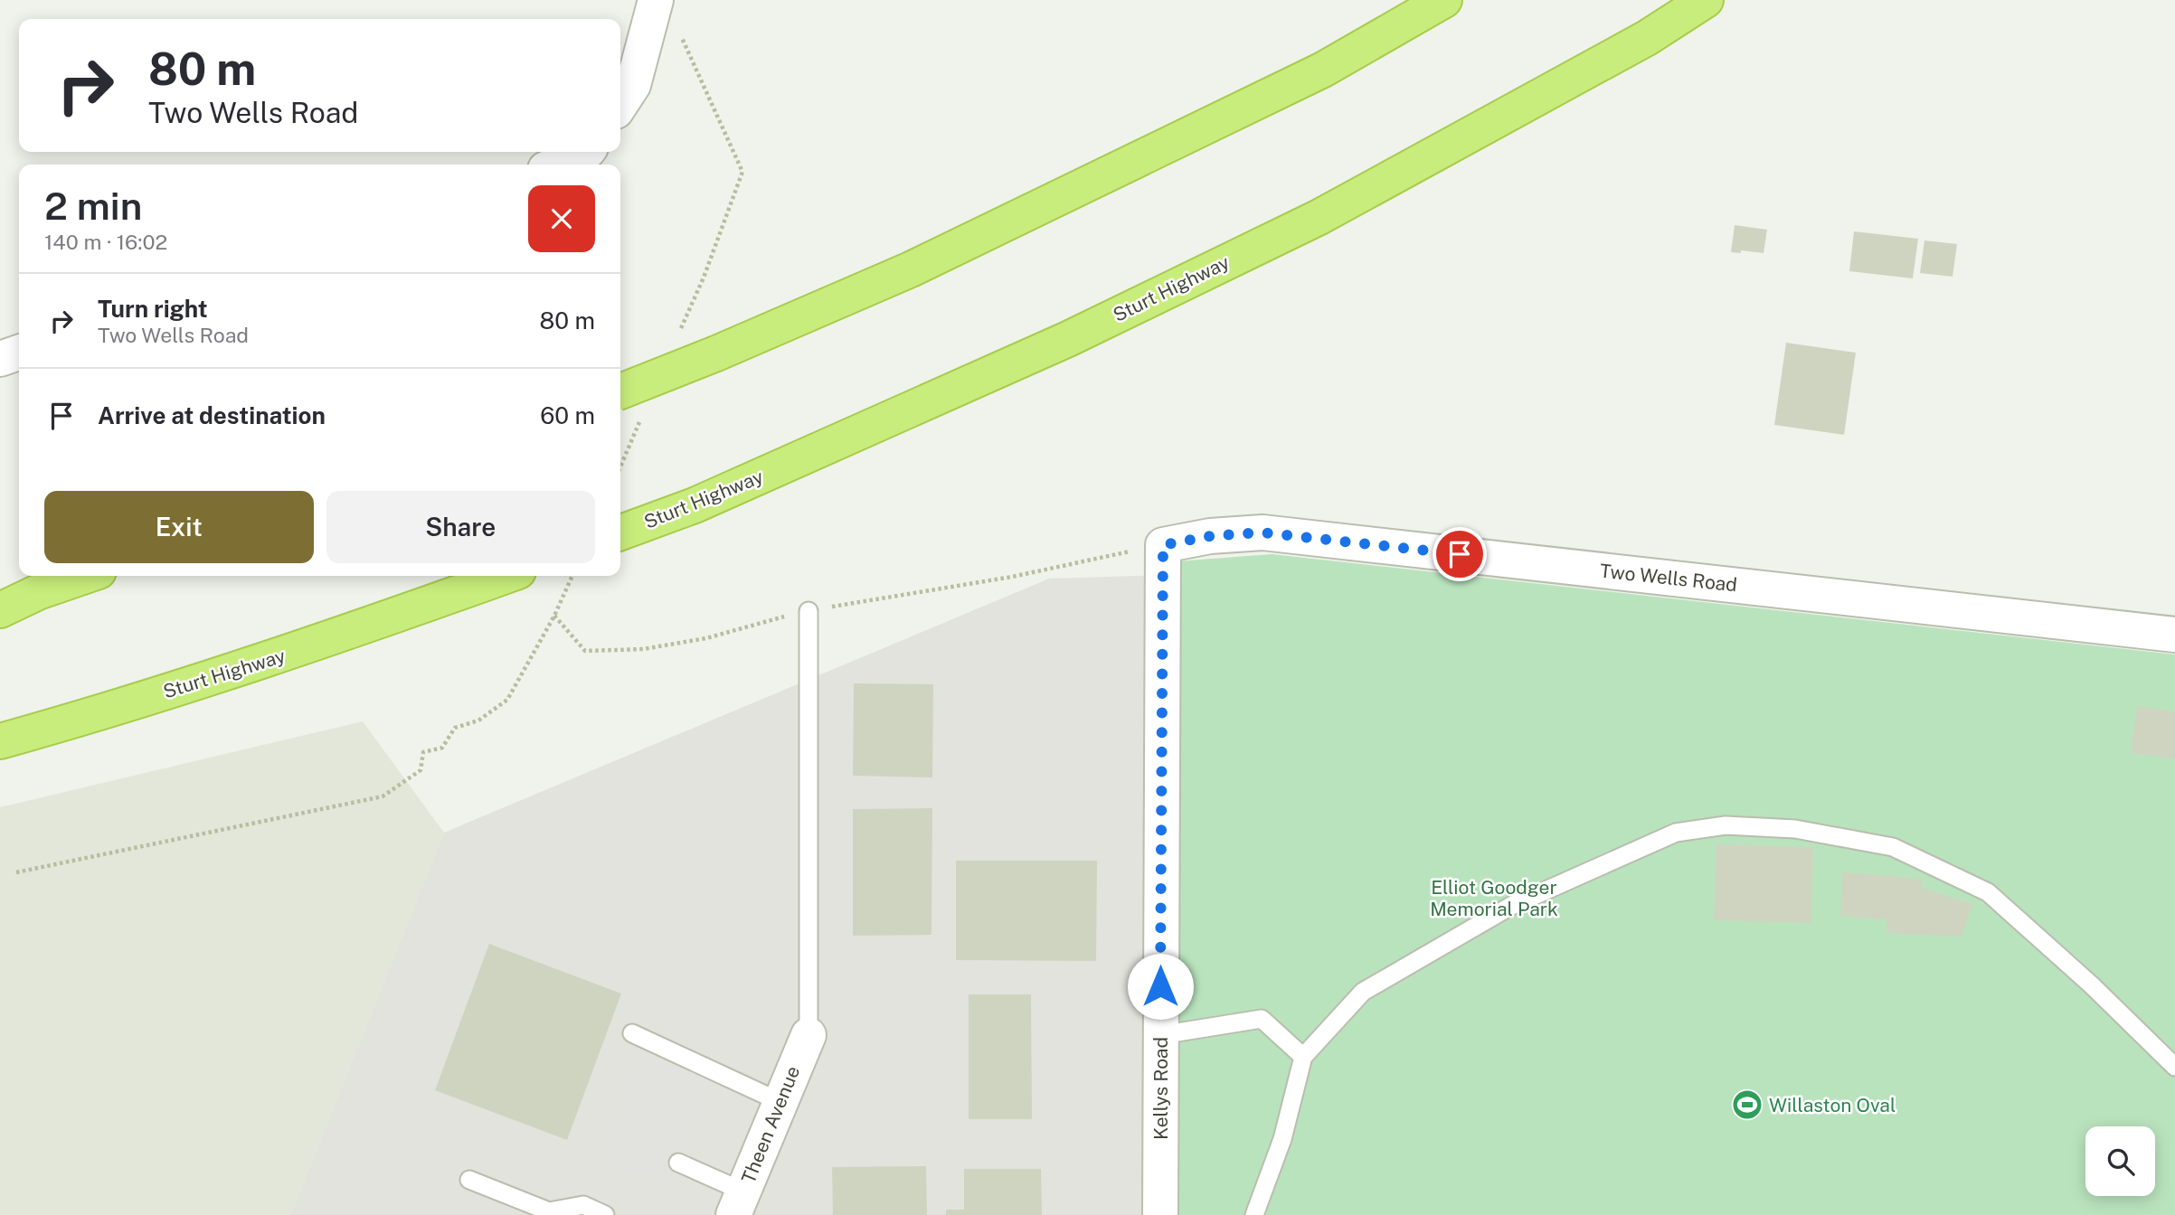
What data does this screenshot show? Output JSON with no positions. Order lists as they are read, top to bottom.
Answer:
{
  "streets": {
    "highway": ["Sturt Highway"],
    "street": ["Two Wells Road", "Kellys Road", "Theen Avenue"]
  },
  "crossings": [
    ["Two Wells Road", "Kellys Road"]
  ],
  "parks": ["Elliot Goodger Memorial Park"],
  "places": {
    "sports": ["Willaston Oval"]
  },
  "page": {
    "turn": ["80 m", "Two Wells Road"],
    "heading": ["2 min", "140 m · 16:02"],
    "list": [
      {
        "name": "Turn right",
        "note": "Two Wells Road",
        "value": "80 m"
      },
      {
        "name": "Arrive at destination",
        "value": "60 m"
      }
    ],
    "buttons": ["Exit", "Share"]
  }
}
